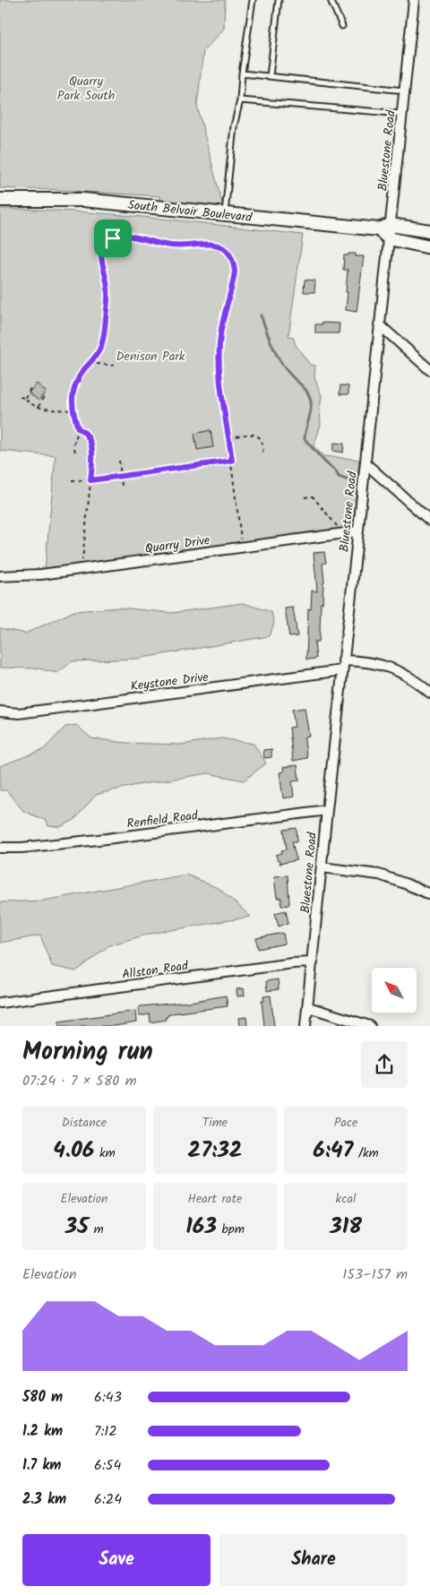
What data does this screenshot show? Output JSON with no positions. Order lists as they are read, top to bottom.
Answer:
{
  "streets": {
    "street": [
      "Bluestone Road",
      "South Belvoir Boulevard",
      "Quarry Drive",
      "Keystone Drive",
      "Renfield Road",
      "Allston Road"
    ]
  },
  "crossings": [
    ["Bluestone Road", "South Belvoir Boulevard"],
    ["Bluestone Road", "Quarry Drive"],
    ["Bluestone Road", "Keystone Drive"],
    ["Bluestone Road", "Renfield Road"],
    ["Bluestone Road", "Allston Road"]
  ],
  "parks": ["Quarry Park South", "Denison Park"],
  "north": "top left",
  "page": {
    "heading": ["Morning run", "07:24 · 7 × 580 m"],
    "stats": [
      ["Distance", "4.06 km"],
      ["Time", "27:32"],
      ["Pace", "6:47 /km"],
      ["Elevation", "35 m"],
      ["Heart rate", "163 bpm"],
      ["kcal", "318"]
    ],
    "chart": ["Elevation", "153–157 m"],
    "list": [
      {
        "name": "580 m",
        "note": "6:43"
      },
      {
        "name": "1.2 km",
        "note": "7:12"
      },
      {
        "name": "1.7 km",
        "note": "6:54"
      },
      {
        "name": "2.3 km",
        "note": "6:24"
      }
    ],
    "buttons": ["Save", "Share"]
  }
}
